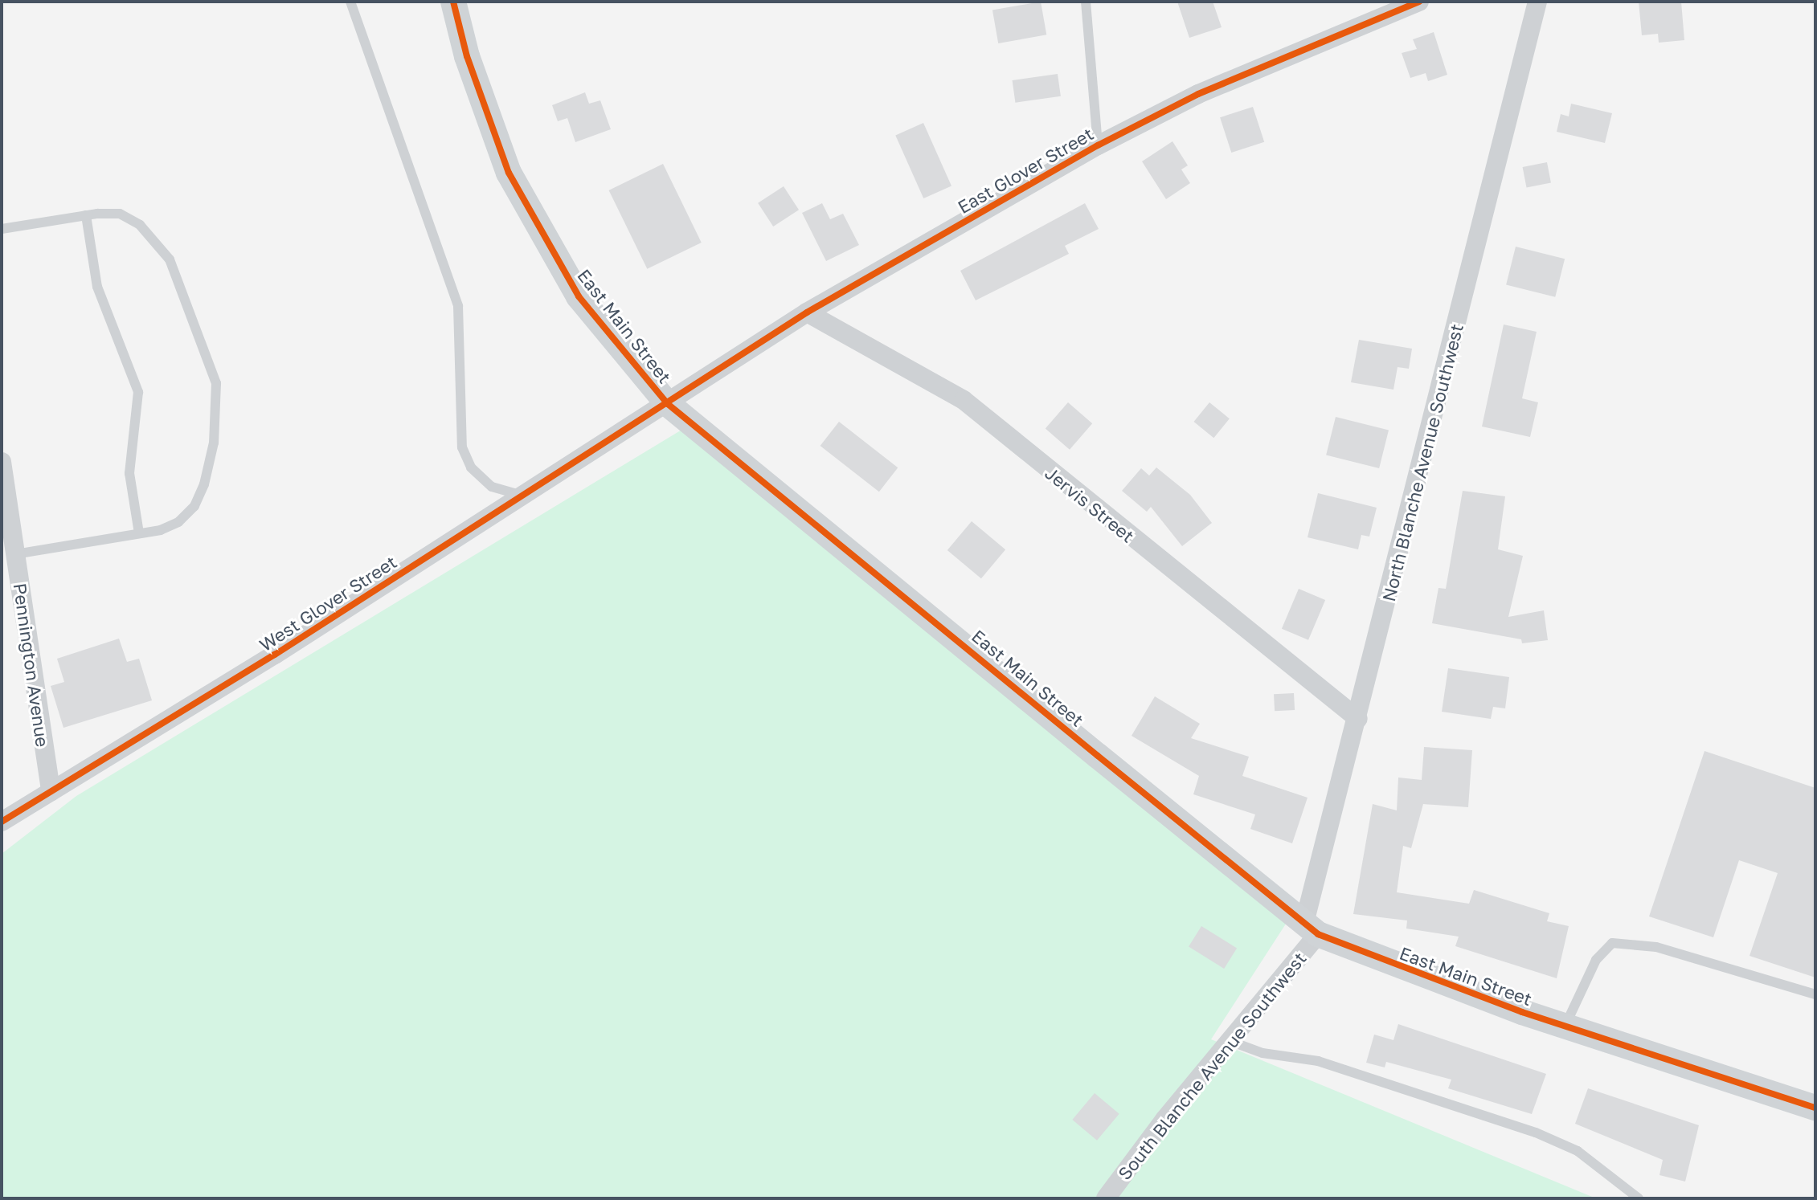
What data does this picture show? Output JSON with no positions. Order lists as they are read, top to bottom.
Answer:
{
  "streets": {
    "main road": ["East Main Street"],
    "street": [
      "East Glover Street",
      "North Blanche Avenue Southwest",
      "Jervis Street",
      "West Glover Street",
      "Pennington Avenue",
      "South Blanche Avenue Southwest"
    ]
  },
  "crossings": [
    ["East Glover Street", "East Main Street"],
    ["East Glover Street", "Jervis Street"],
    ["East Glover Street", "West Glover Street"],
    ["East Main Street", "North Blanche Avenue Southwest"],
    ["East Main Street", "West Glover Street"],
    ["East Main Street", "South Blanche Avenue Southwest"],
    ["North Blanche Avenue Southwest", "Jervis Street"],
    ["North Blanche Avenue Southwest", "South Blanche Avenue Southwest"],
    ["West Glover Street", "Pennington Avenue"]
  ]
}
